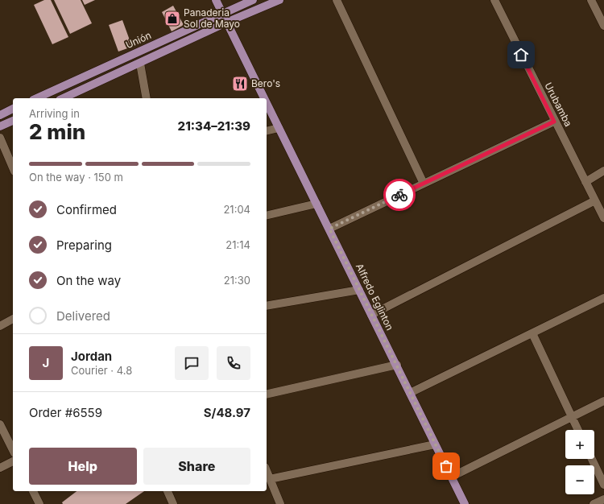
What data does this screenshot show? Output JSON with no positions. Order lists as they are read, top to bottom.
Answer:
{
  "streets": {
    "main road": ["Unión", "Alfredo Eglinton"],
    "street": ["Urubamba"]
  },
  "crossings": [
    ["Unión", "Alfredo Eglinton"]
  ],
  "places": {
    "shop": ["Panaderia Sol de Mayo"],
    "restaurant": ["Bero's"]
  },
  "page": {
    "heading": ["2 min", "Arriving in", "21:34–21:39"],
    "panel": [
      "Jordan",
      "Courier · 4.8",
      "Order #6559",
      "S/48.97"
    ],
    "bar": "On the way · 150 m",
    "list": [
      ["Confirmed", "21:04"],
      ["Preparing", "21:14"],
      ["On the way", "21:30"],
      "Delivered"
    ],
    "round": "J",
    "map_buttons": ["+", "−"],
    "buttons": ["Help", "Share"]
  }
}
